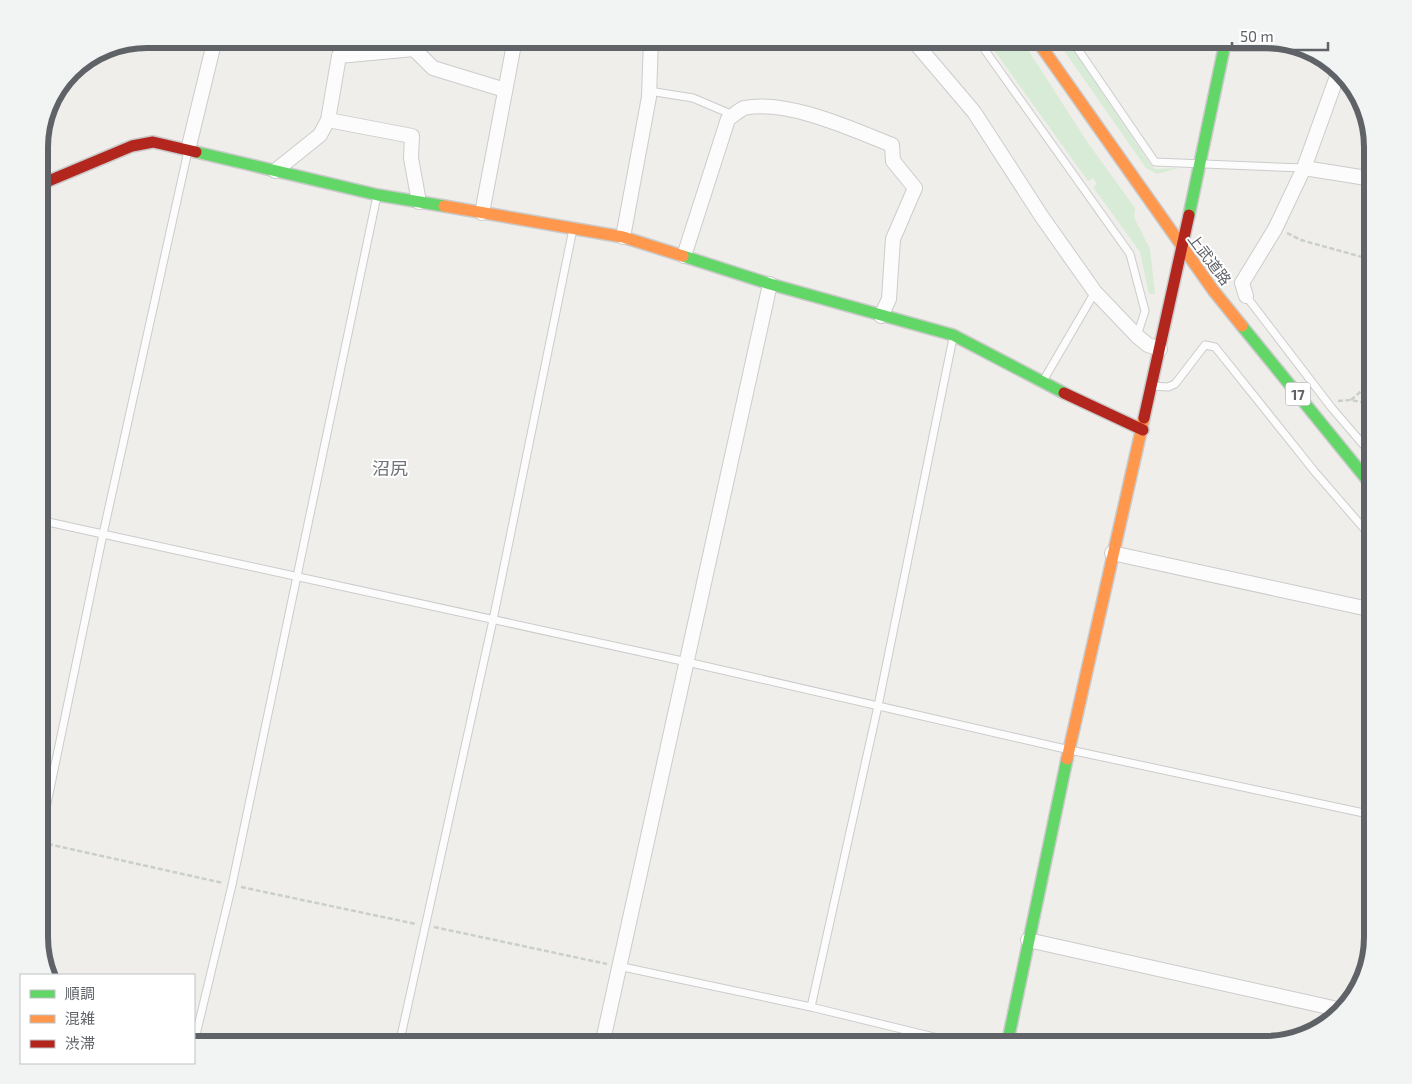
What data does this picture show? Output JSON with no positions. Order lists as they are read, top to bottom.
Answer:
{
  "streets": {
    "main road": ["上武道路", "17"]
  },
  "districts": ["沼尻"],
  "legend": ["順調", "混雑", "渋滞"],
  "scale_bar": "50 m"
}
